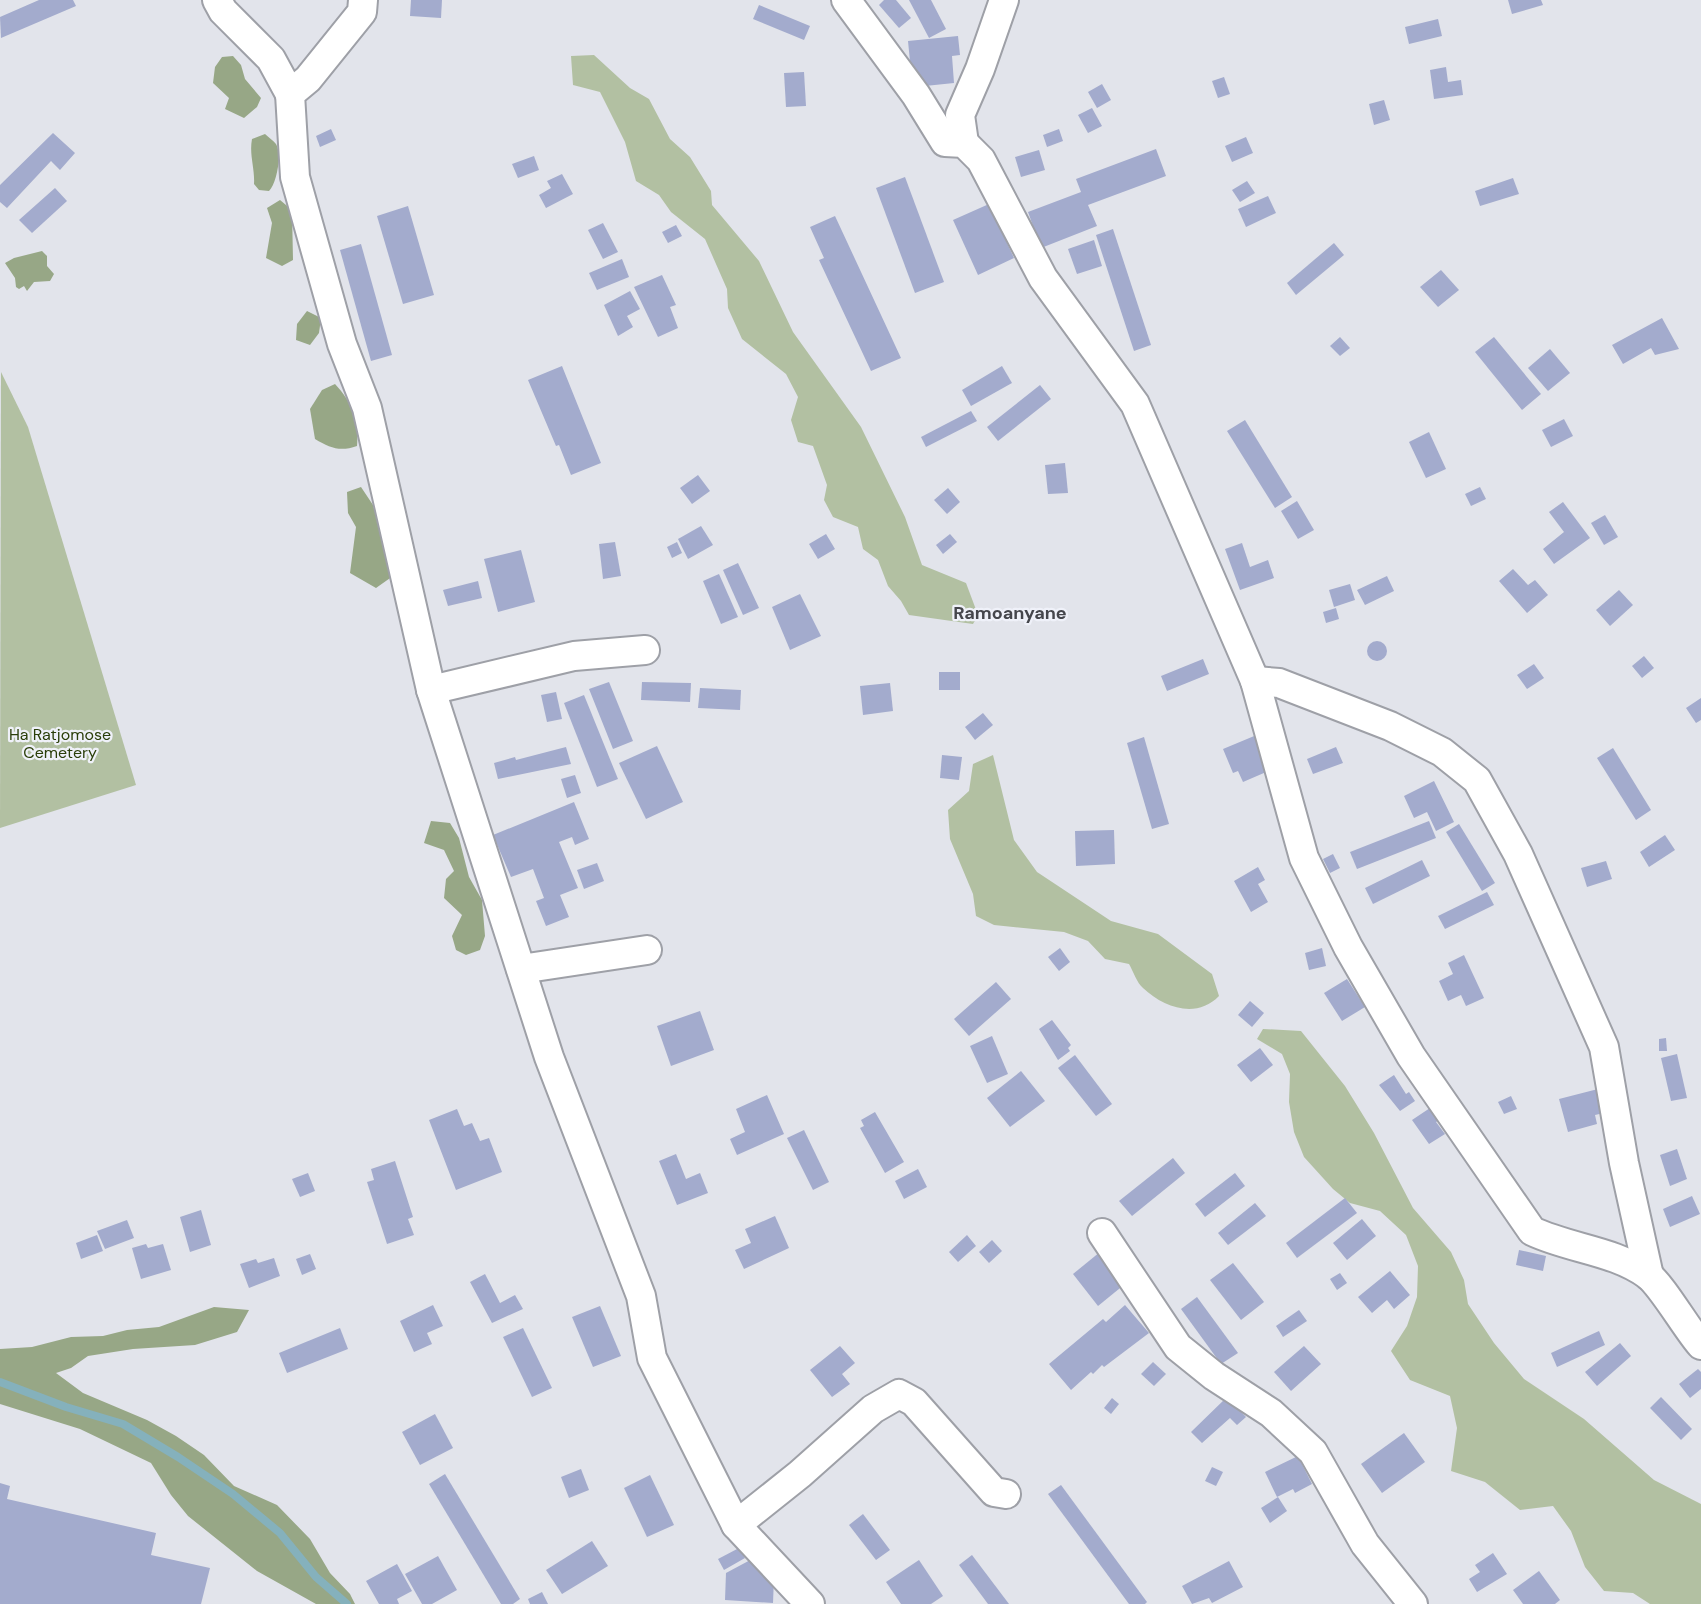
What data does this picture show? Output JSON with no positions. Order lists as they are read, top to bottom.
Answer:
{
  "districts": ["Ramoanyane"],
  "parks": ["Ha Ratjomose Cemetery"]
}
